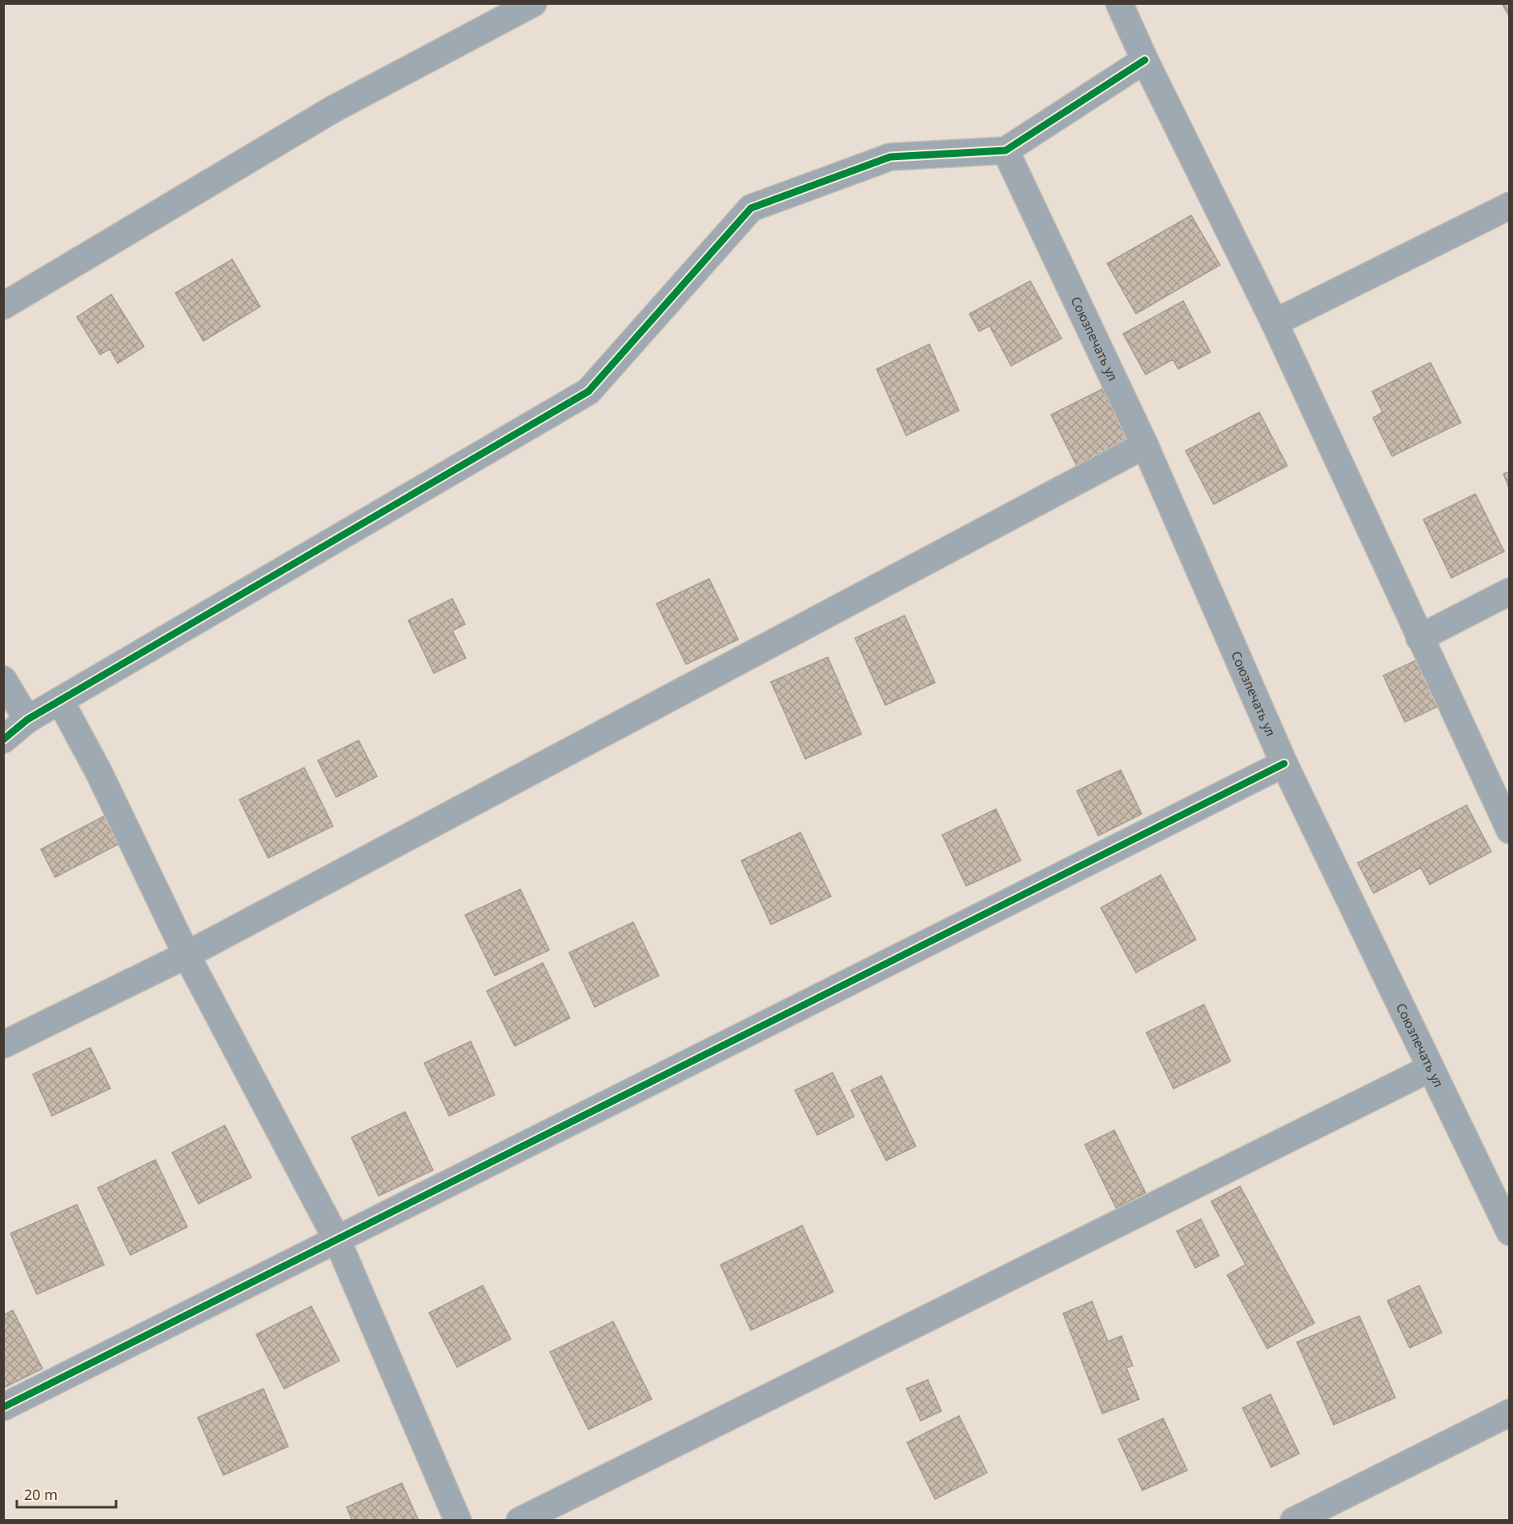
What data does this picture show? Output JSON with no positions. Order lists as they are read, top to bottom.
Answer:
{
  "streets": {
    "street": ["Союзпечать ул"]
  },
  "scale_bar": "20 m"
}
